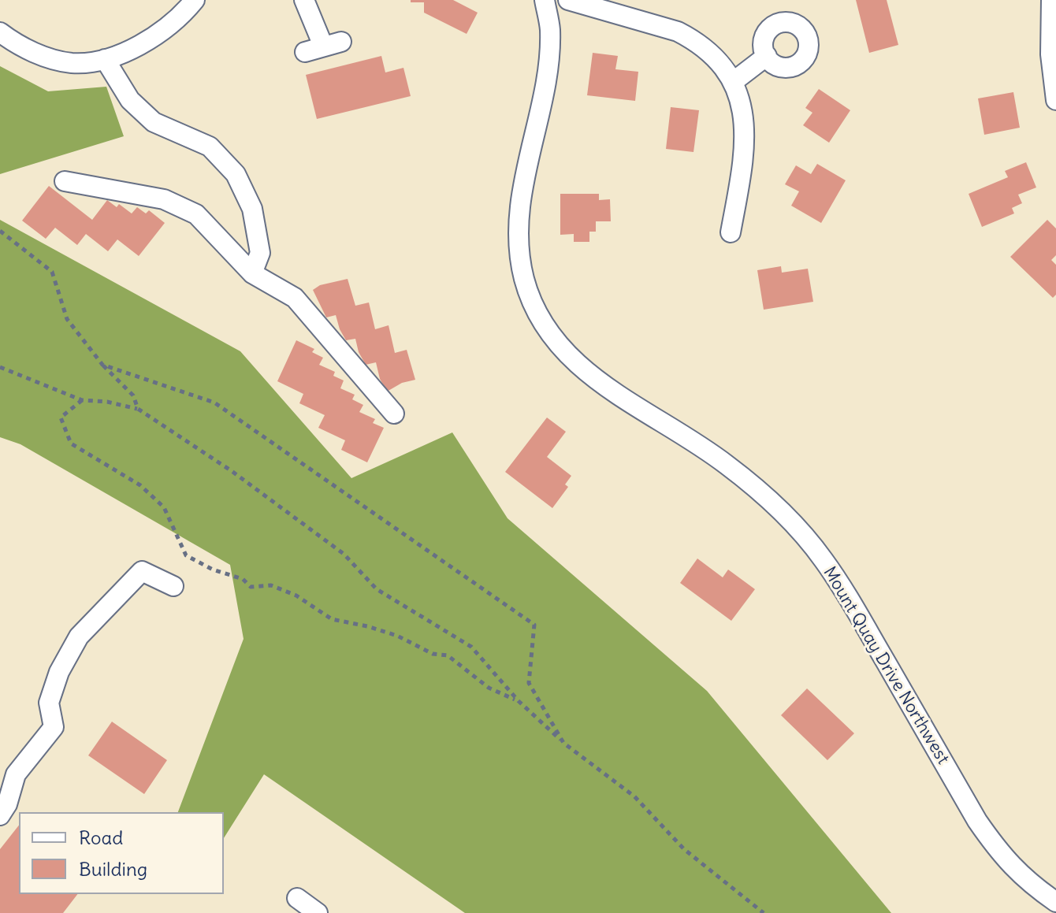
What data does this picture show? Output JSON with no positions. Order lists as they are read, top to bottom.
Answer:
{
  "streets": {
    "street": ["Mount Quay Drive Northwest"]
  },
  "legend": ["Road", "Building"]
}
